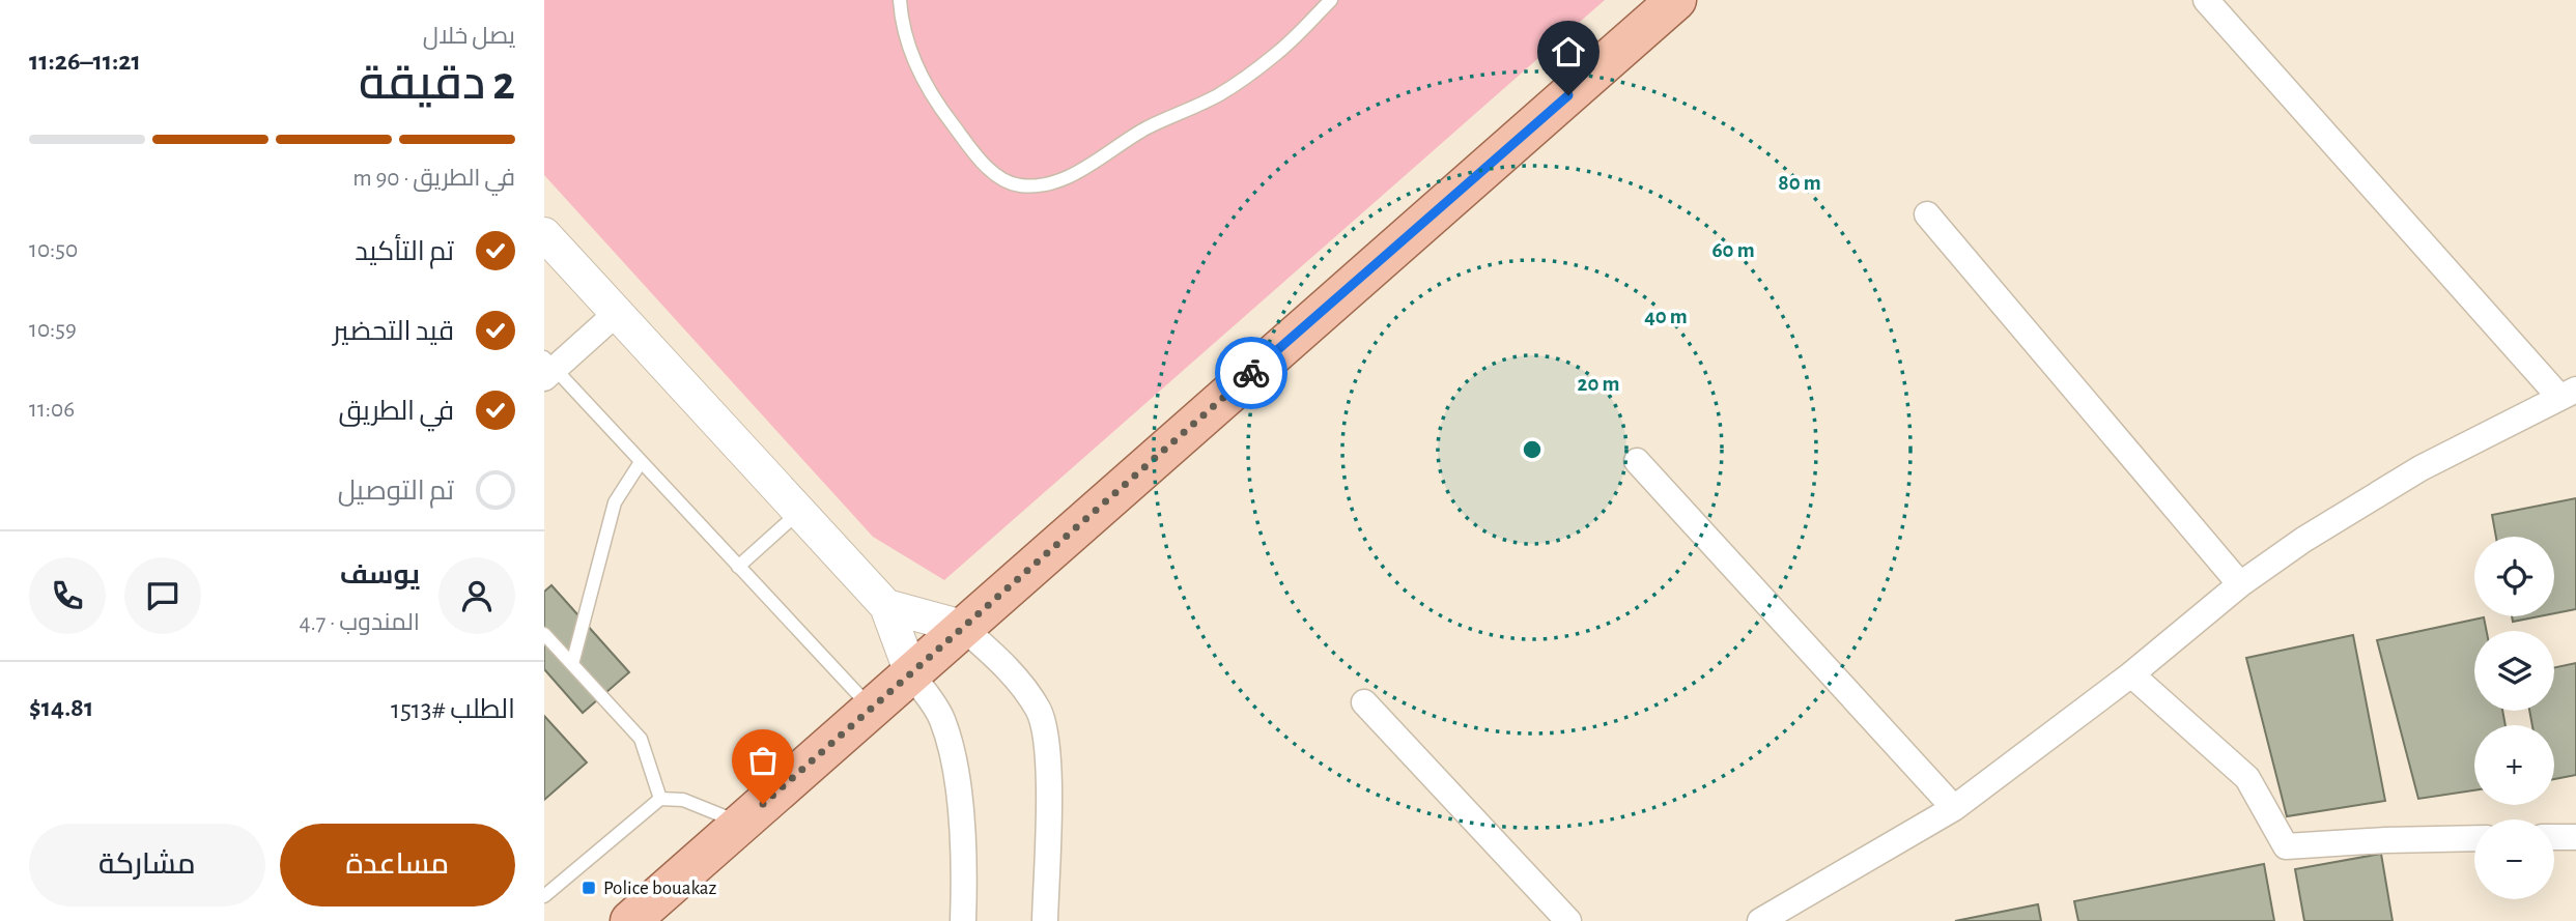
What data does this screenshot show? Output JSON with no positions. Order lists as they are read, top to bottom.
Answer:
{
  "places": {
    "transit": ["Police bouakaz"]
  },
  "page": {
    "heading": ["2 دقيقة", "يصل خلال", "11:21–11:26"],
    "panel": [
      "يوسف",
      "المندوب · 4.7",
      "الطلب #1513",
      "$14.81"
    ],
    "bar": "في الطريق · 90 m",
    "list": [
      ["تم التأكيد", "10:50"],
      ["قيد التحضير", "10:59"],
      ["في الطريق", "11:06"],
      "تم التوصيل"
    ],
    "map_buttons": ["+", "−"],
    "buttons": ["مساعدة", "مشاركة"]
  },
  "rings": [
    "80 m",
    "60 m",
    "40 m",
    "20 m"
  ]
}
